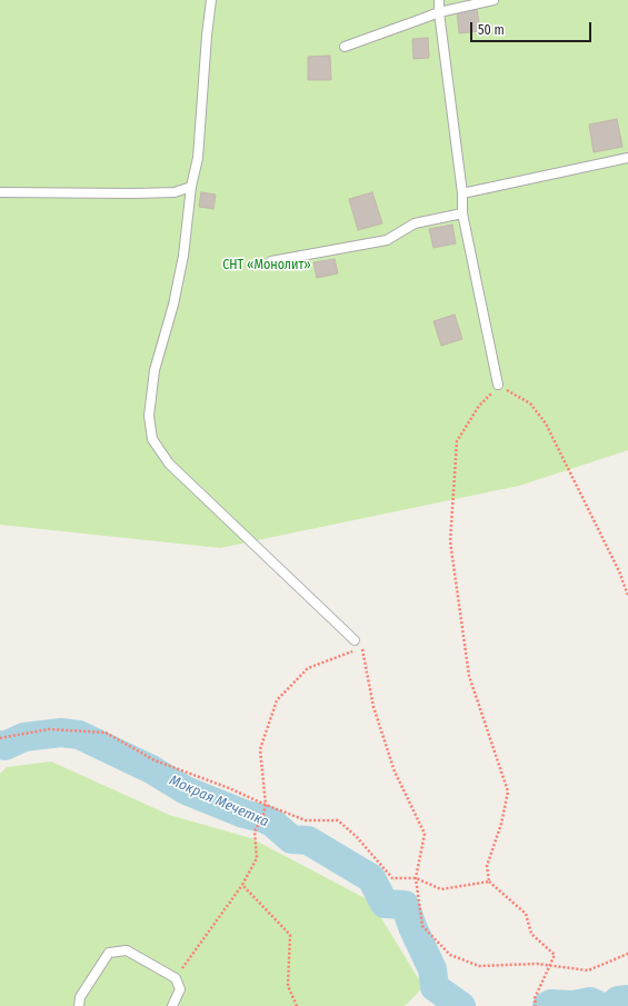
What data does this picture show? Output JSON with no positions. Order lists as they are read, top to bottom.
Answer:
{
  "water": ["Мокрая Мечетка"],
  "parks": ["СНТ «Монолит»"],
  "scale_bar": "50 m"
}
